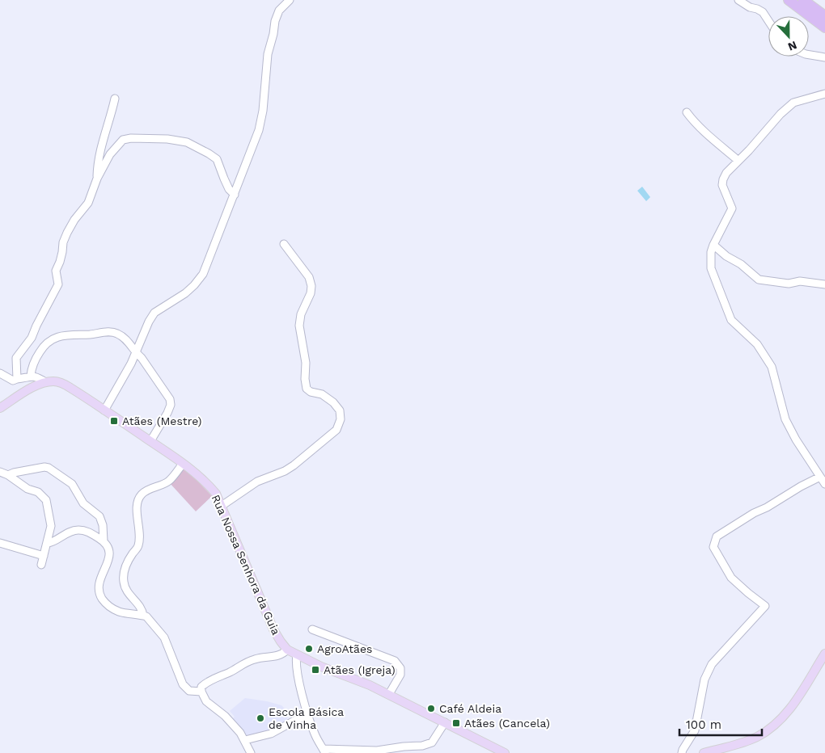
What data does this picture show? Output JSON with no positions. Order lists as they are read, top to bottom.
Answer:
{
  "streets": {
    "main road": ["Rua Nossa Senhora da Guia"]
  },
  "places": {
    "transit": ["Atães (Mestre)", "Atães (Igreja)", "Atães (Cancela)"],
    "other": ["AgroAtães", "Café Aldeia", "Escola Básica de Vinha"]
  },
  "scale_bar": "100 m",
  "north": "bottom"
}
